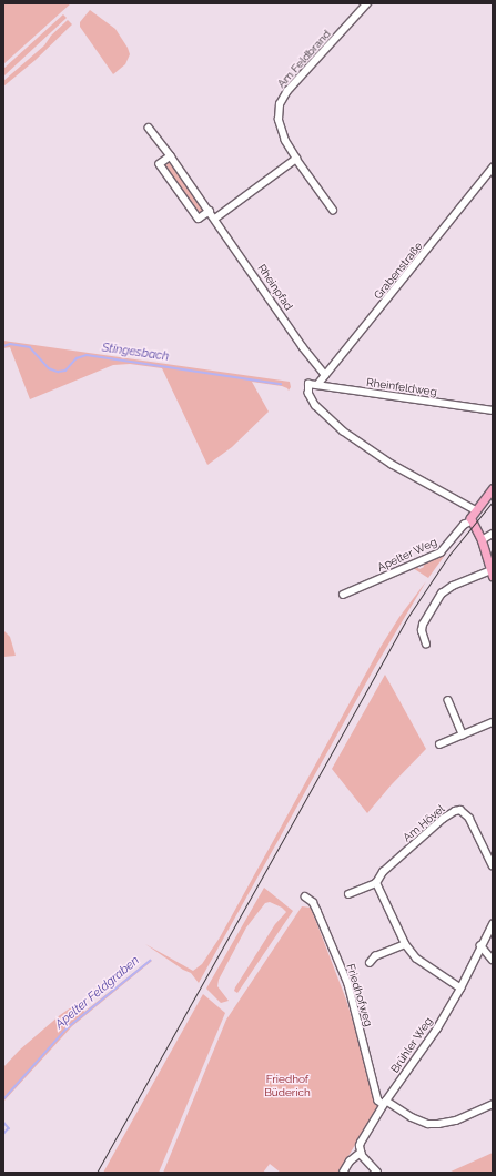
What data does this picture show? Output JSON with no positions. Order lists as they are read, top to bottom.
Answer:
{
  "streets": {
    "street": [
      "Am Feldbrand",
      "Grabenstraße",
      "Rheinpfad",
      "Rheinfeldweg",
      "Apelter Weg",
      "Am Hövel",
      "Friedhofweg",
      "Brühler Weg"
    ]
  },
  "crossings": [
    ["Grabenstraße", "Rheinpfad"],
    ["Grabenstraße", "Rheinfeldweg"],
    ["Friedhofweg", "Brühler Weg"]
  ],
  "water": ["Stingesbach", "Apelter Feldgraben"],
  "parks": ["Friedhof Büderich"]
}
